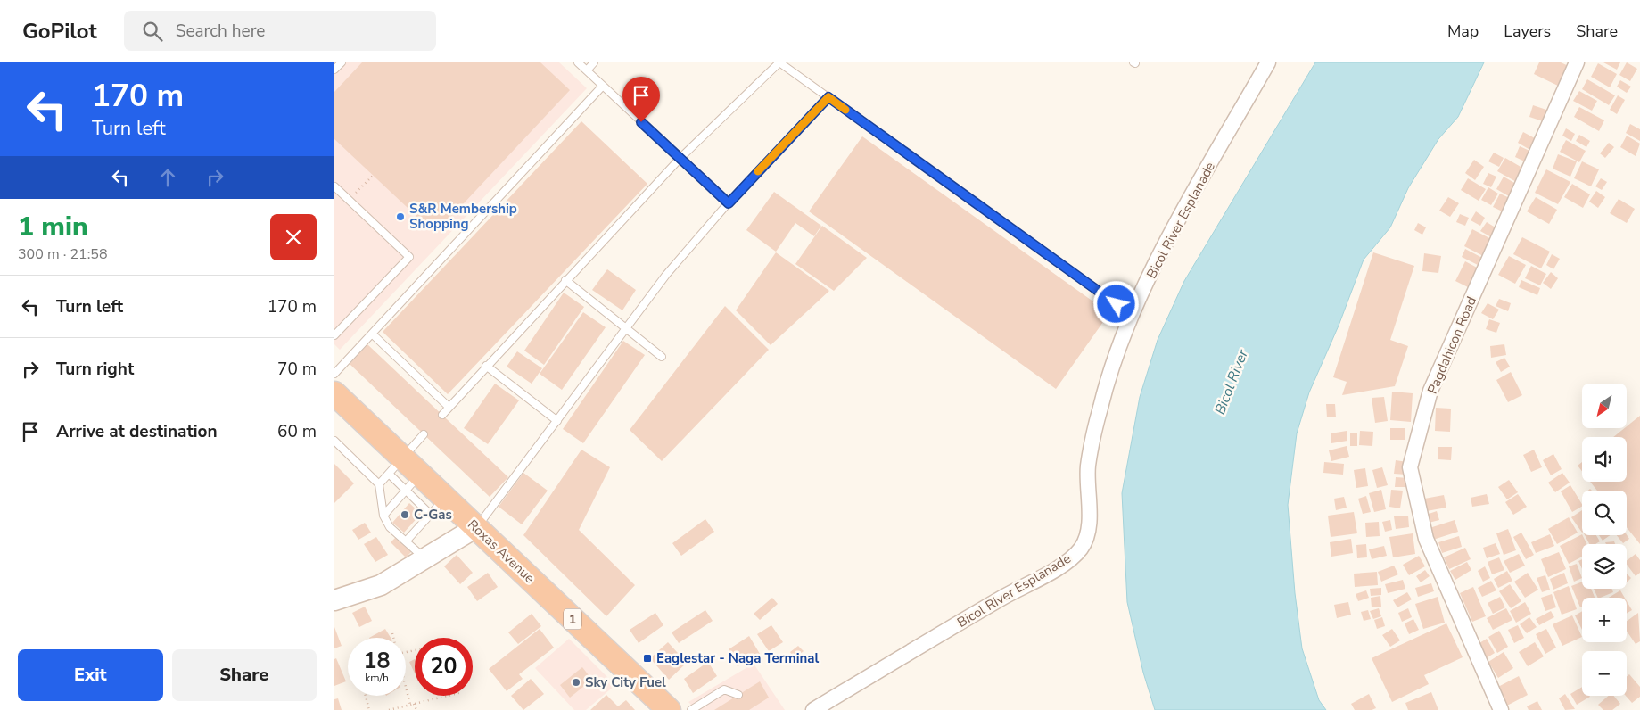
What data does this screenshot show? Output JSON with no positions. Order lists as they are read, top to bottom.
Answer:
{
  "streets": {
    "highway": ["Roxas Avenue", "1"],
    "street": ["Bicol River Esplanade", "Pagdahicon Road"]
  },
  "water": ["Bicol River"],
  "places": {
    "other": ["S&R Membership Shopping", "C-Gas", "Sky City Fuel"],
    "transit": ["Eaglestar - Naga Terminal"]
  },
  "north": "bottom left",
  "page": {
    "header": "GoPilot",
    "search": "Search here",
    "nav": ["Map", "Layers", "Share"],
    "turn": ["170 m", "Turn left"],
    "heading": ["1 min", "300 m · 21:58"],
    "list": [
      {
        "name": "Turn left",
        "value": "170 m"
      },
      {
        "name": "Turn right",
        "value": "70 m"
      },
      {
        "name": "Arrive at destination",
        "value": "60 m"
      }
    ],
    "map_buttons": ["+", "−"],
    "speed": "18 km/h",
    "limit": "20",
    "buttons": ["Exit", "Share"]
  }
}
